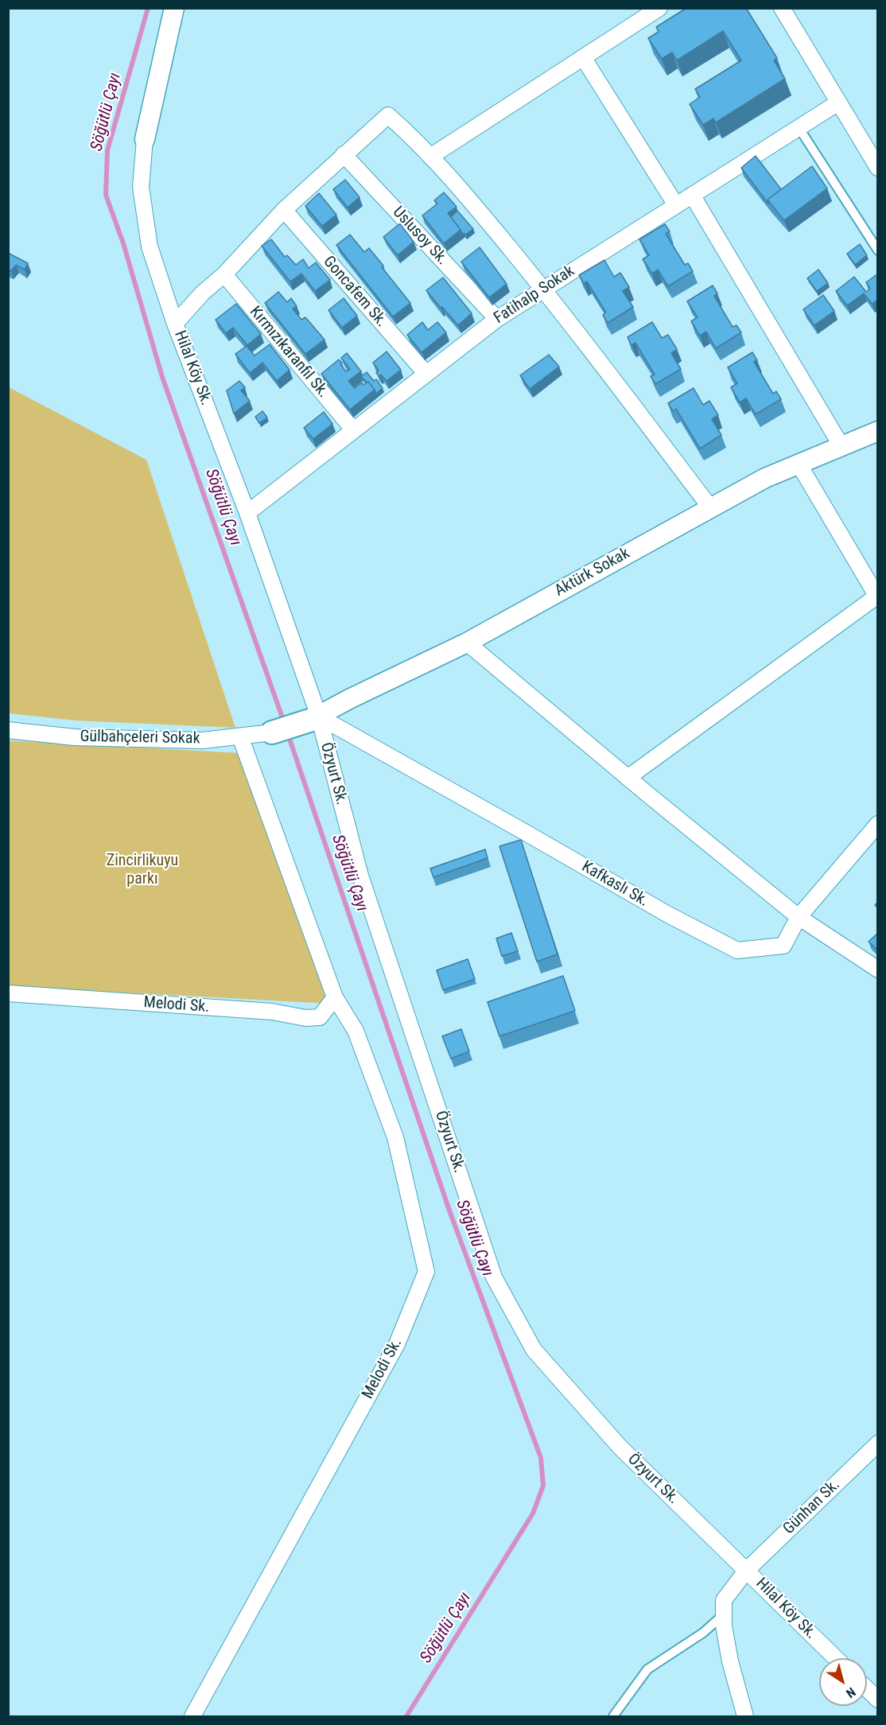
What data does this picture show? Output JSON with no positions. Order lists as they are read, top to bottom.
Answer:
{
  "streets": {
    "street": [
      "Uslusoy Sk.",
      "Goncafem Sk.",
      "Fatihalp Sokak",
      "Kırmızıkaranfil Sk.",
      "Hilal Köy Sk.",
      "Aktürk Sokak",
      "Gülbahçeleri Sokak",
      "Özyurt Sk.",
      "Kafkaslı Sk.",
      "Melodi Sk.",
      "Günhan Sk."
    ]
  },
  "crossings": [
    ["Uslusoy Sk.", "Fatihalp Sokak"],
    ["Goncafem Sk.", "Fatihalp Sokak"],
    ["Fatihalp Sokak", "Kırmızıkaranfil Sk."],
    ["Fatihalp Sokak", "Hilal Köy Sk."],
    ["Hilal Köy Sk.", "Aktürk Sokak"],
    ["Hilal Köy Sk.", "Özyurt Sk."],
    ["Hilal Köy Sk.", "Kafkaslı Sk."],
    ["Hilal Köy Sk.", "Günhan Sk."],
    ["Aktürk Sokak", "Özyurt Sk."],
    ["Aktürk Sokak", "Kafkaslı Sk."],
    ["Gülbahçeleri Sokak", "Melodi Sk."],
    ["Özyurt Sk.", "Kafkaslı Sk."],
    ["Özyurt Sk.", "Günhan Sk."]
  ],
  "water": ["Söğütlü Çayı"],
  "parks": ["Zincirlikuyu parkı"],
  "north": "bottom right"
}
